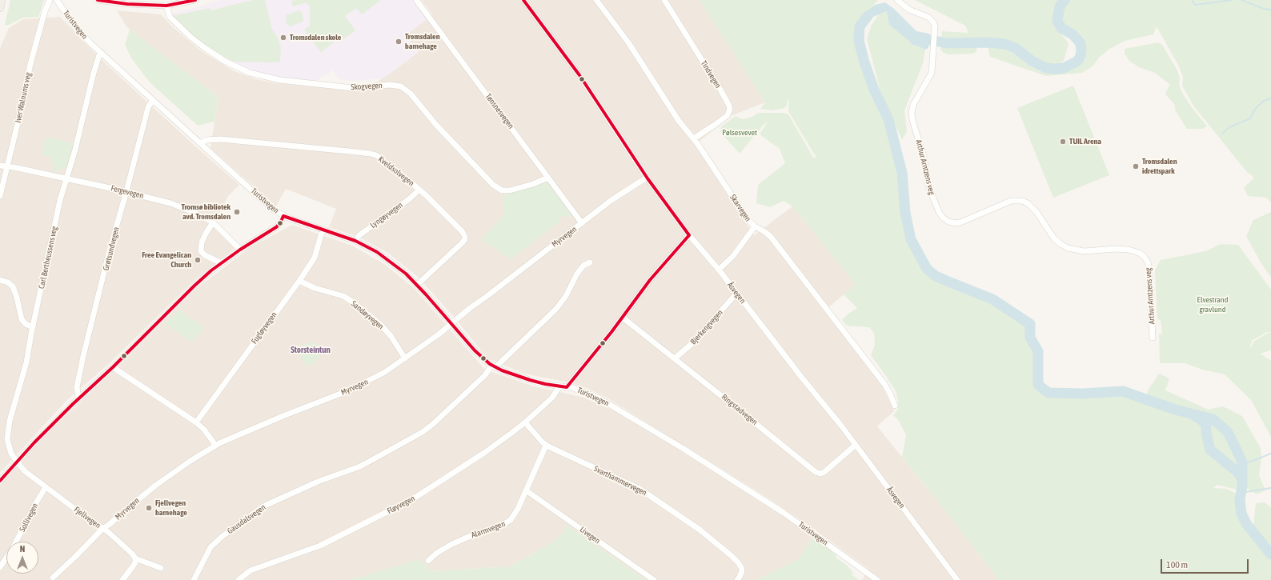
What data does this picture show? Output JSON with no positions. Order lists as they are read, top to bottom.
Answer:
{
  "streets": {
    "street": [
      "Turistvegen",
      "Tindvegen",
      "Skogvegen",
      "Iver Walnums veg",
      "Tønsnesvegen",
      "Arthur Arntzens veg",
      "Kveldsolvegen",
      "Fergevegen",
      "Skarvegen",
      "Lyngøyvegen",
      "Myrvegen",
      "Grøtsundvegen",
      "Carl Bertheussens veg",
      "Åsvegen",
      "Sandøyvegen",
      "Bjerkengvegen",
      "Fugløyvegen",
      "Ringstadvegen",
      "Svarthammervegen",
      "Fløyvegen",
      "Sollivegen",
      "Fjellvegen",
      "Gausdalsvegen",
      "Alarmvegen",
      "Livegen"
    ]
  },
  "crossings": [
    ["Turistvegen", "Kveldsolvegen"],
    ["Turistvegen", "Lyngøyvegen"],
    ["Turistvegen", "Myrvegen"],
    ["Turistvegen", "Grøtsundvegen"],
    ["Turistvegen", "Carl Bertheussens veg"],
    ["Turistvegen", "Fugløyvegen"],
    ["Turistvegen", "Fløyvegen"],
    ["Turistvegen", "Gausdalsvegen"],
    ["Tindvegen", "Skarvegen"],
    ["Skogvegen", "Tønsnesvegen"],
    ["Iver Walnums veg", "Fergevegen"],
    ["Tønsnesvegen", "Myrvegen"],
    ["Kveldsolvegen", "Lyngøyvegen"],
    ["Fergevegen", "Grøtsundvegen"],
    ["Fergevegen", "Carl Bertheussens veg"],
    ["Myrvegen", "Åsvegen"],
    ["Myrvegen", "Sandøyvegen"],
    ["Myrvegen", "Fjellvegen"],
    ["Carl Bertheussens veg", "Fjellvegen"],
    ["Åsvegen", "Bjerkengvegen"],
    ["Åsvegen", "Ringstadvegen"],
    ["Sandøyvegen", "Fugløyvegen"],
    ["Bjerkengvegen", "Ringstadvegen"],
    ["Svarthammervegen", "Fløyvegen"],
    ["Svarthammervegen", "Alarmvegen"],
    ["Sollivegen", "Fjellvegen"],
    ["Alarmvegen", "Livegen"]
  ],
  "districts": ["Storsteintun"],
  "parks": ["Pølsesvevet", "Elvestrand gravlund"],
  "places": [
    "Tromsdalen skole",
    "Tromsdalen barnehage",
    "TUIL Arena",
    "Tromsdalen idrettspark",
    "Tromsø bibliotek avd. Tromsdalen",
    "Free Evangelican Church",
    "Fjellvegen barnehage"
  ],
  "scale_bar": "100 m",
  "north": "top"
}
